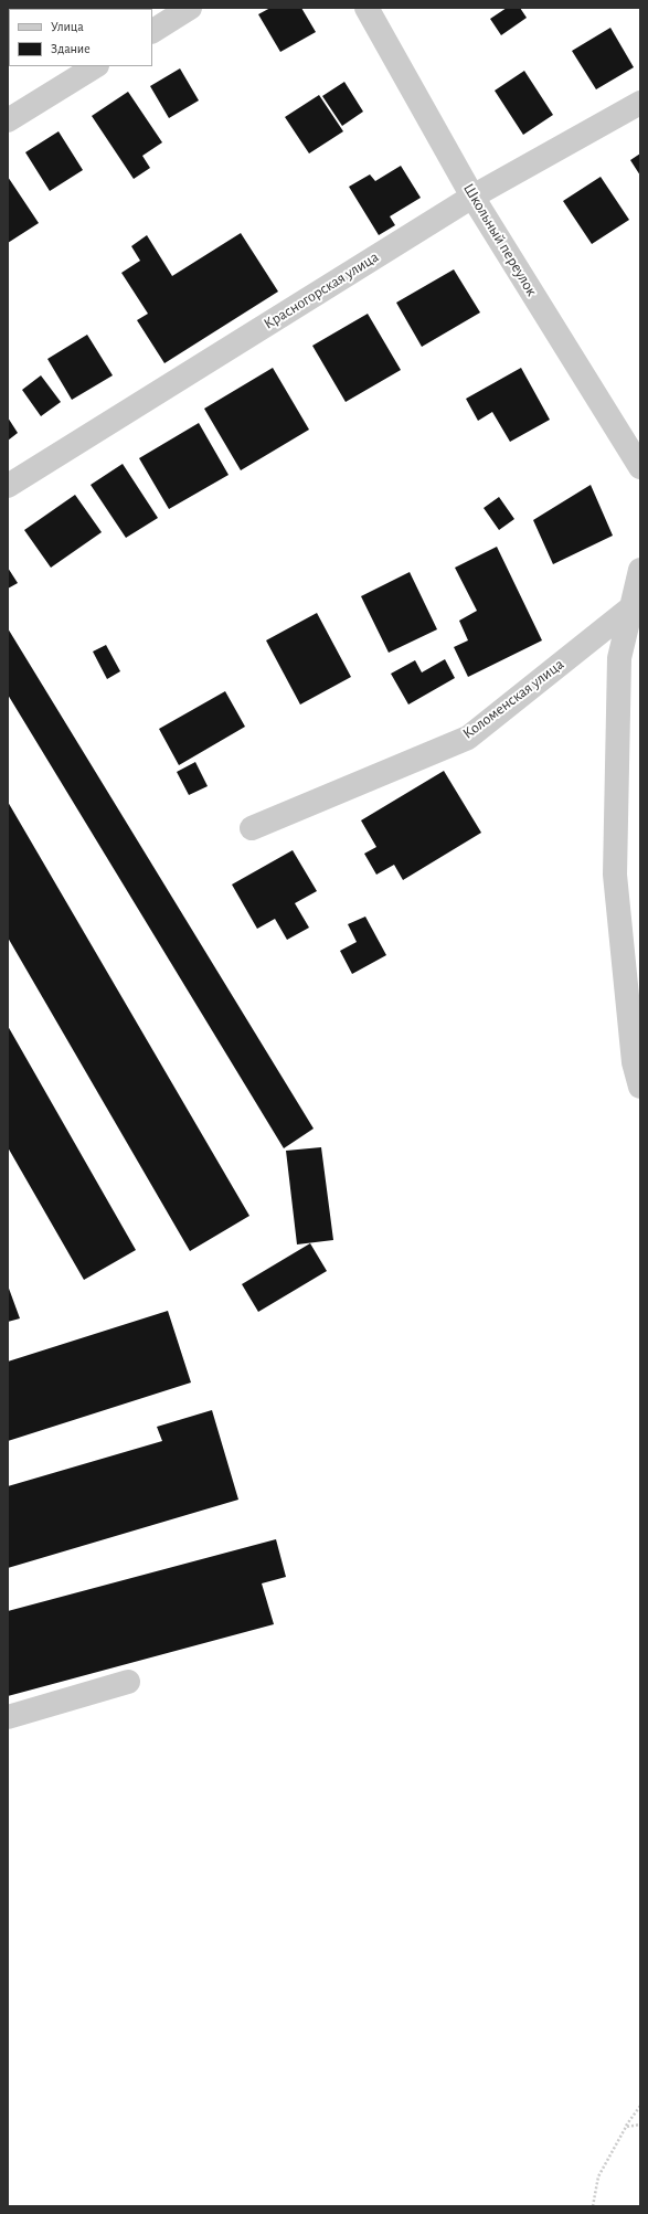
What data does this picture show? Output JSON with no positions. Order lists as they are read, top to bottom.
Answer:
{
  "streets": {
    "street": ["Школьный переулок", "Красногорская улица", "Коломенская улица"]
  },
  "crossings": [
    ["Школьный переулок", "Красногорская улица"]
  ],
  "legend": ["Улица", "Здание"]
}
